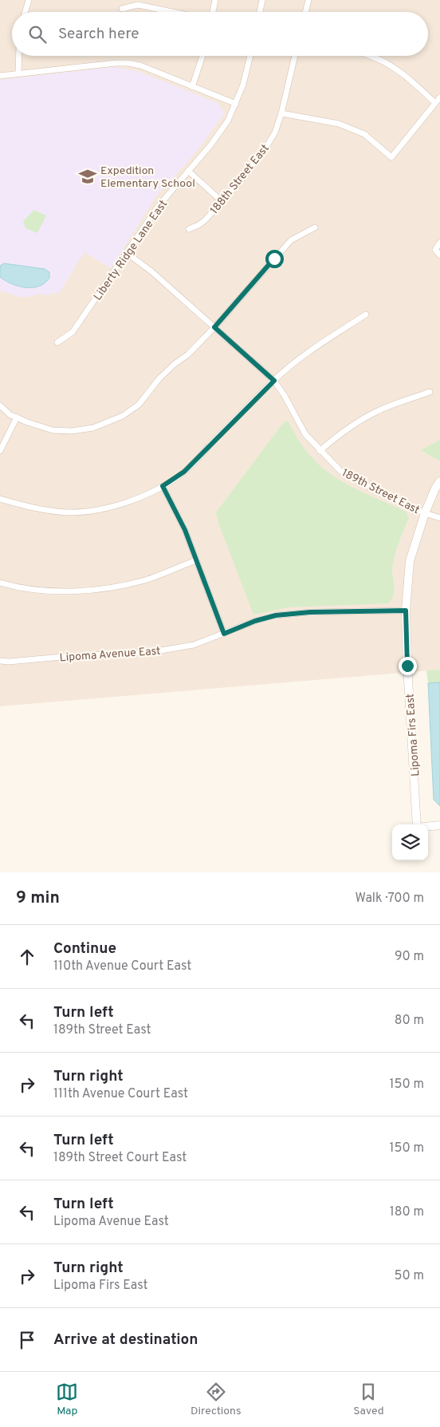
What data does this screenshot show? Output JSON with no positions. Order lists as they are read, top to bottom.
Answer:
{
  "streets": {
    "street": [
      "188th Street East",
      "Liberty Ridge Lane East",
      "189th Street East",
      "Lipoma Avenue East",
      "Lipoma Firs East"
    ]
  },
  "crossings": [
    ["Liberty Ridge Lane East", "189th Street East"],
    ["189th Street East", "Lipoma Firs East"],
    ["Lipoma Avenue East", "Lipoma Firs East"]
  ],
  "places": {
    "school or university": ["Expedition Elementary School"]
  },
  "page": {
    "search": "Search here",
    "heading": ["9 min", "Walk · 700 m"],
    "list": [
      ["Continue", "110th Avenue Court East", "90 m"],
      ["Turn left", "189th Street East", "80 m"],
      ["Turn right", "111th Avenue Court East", "150 m"],
      ["Turn left", "189th Street Court East", "150 m"],
      ["Turn left", "Lipoma Avenue East", "180 m"],
      ["Turn right", "Lipoma Firs East", "50 m"],
      "Arrive at destination"
    ],
    "nav": ["Map", "Directions", "Saved"]
  }
}
